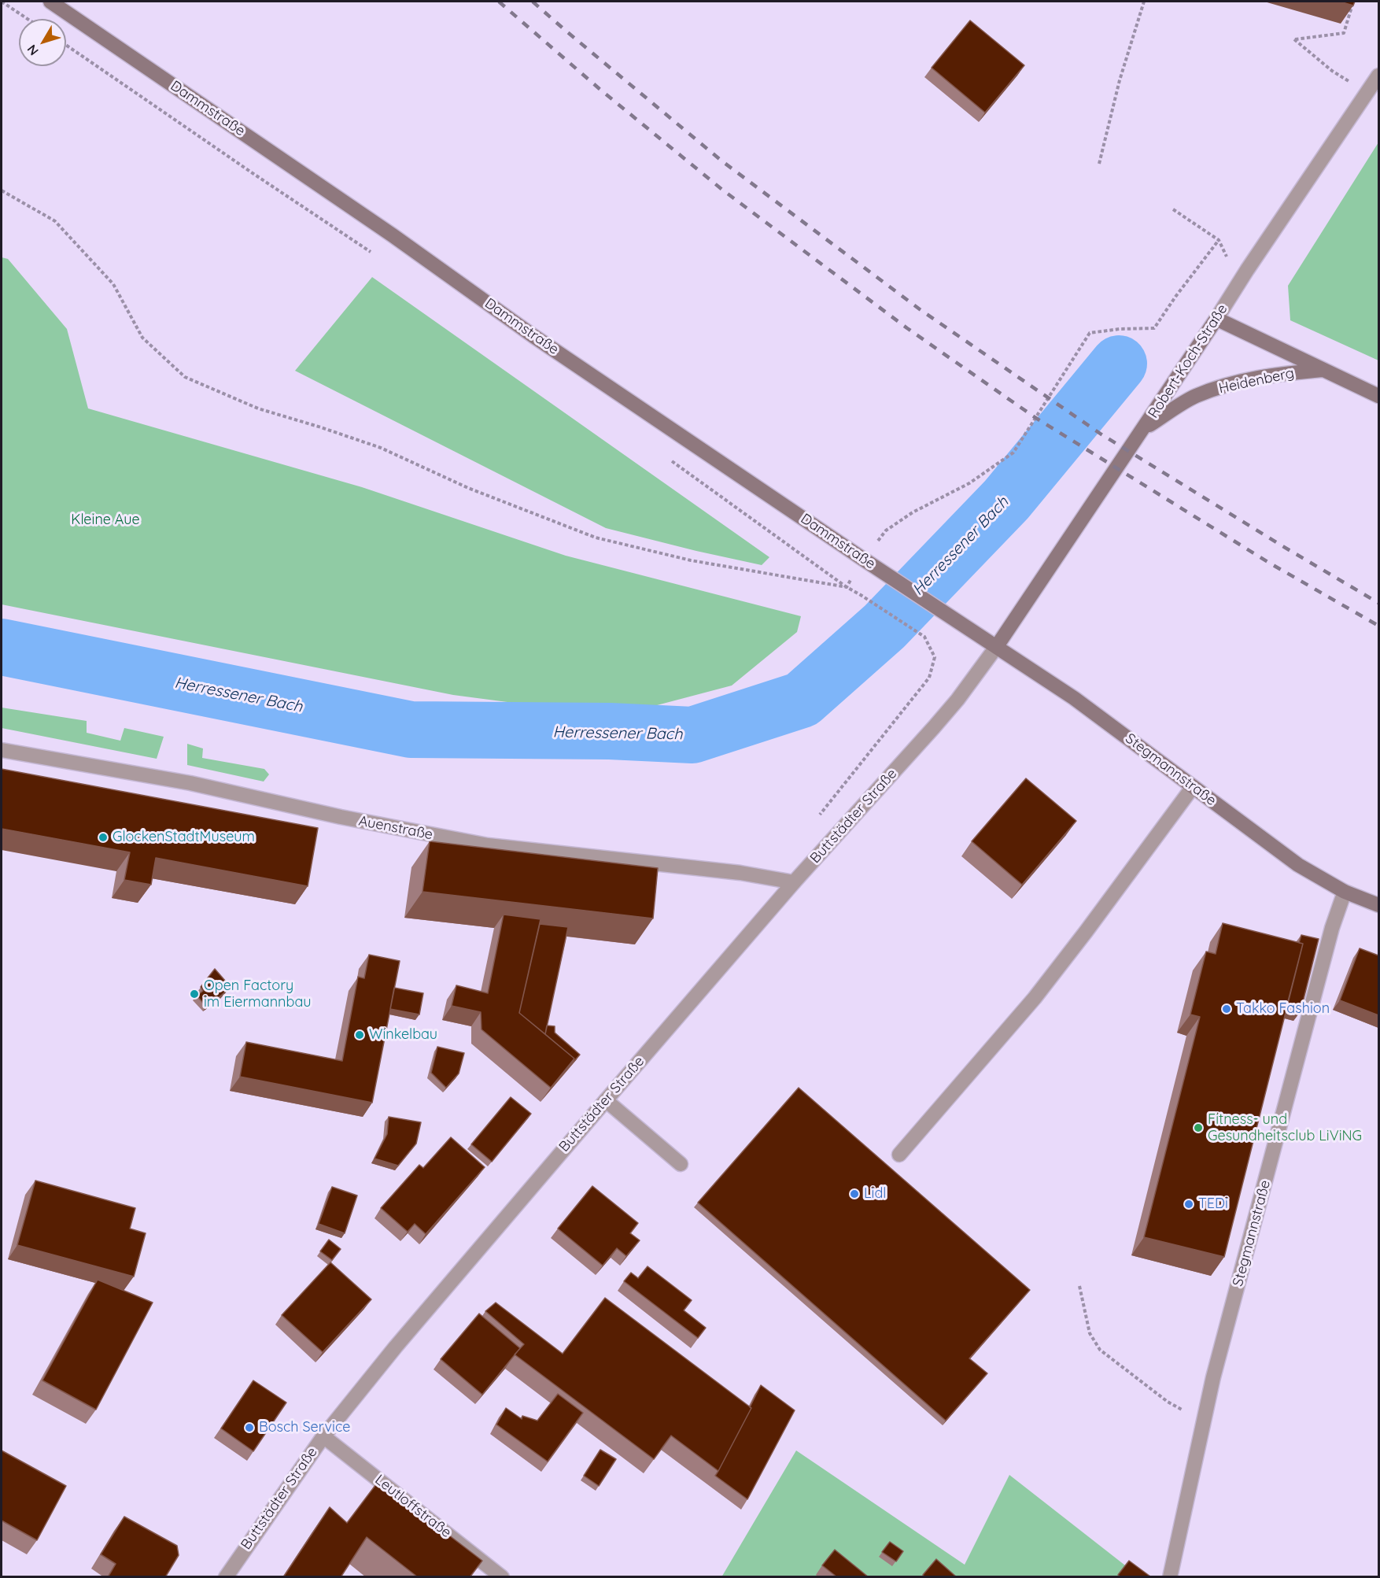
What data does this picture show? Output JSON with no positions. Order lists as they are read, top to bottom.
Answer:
{
  "streets": {
    "main road": [
      "Dammstraße",
      "Robert-Koch-Straße",
      "Heidenberg",
      "Stegmannstraße"
    ],
    "street": ["Buttstädter Straße", "Auenstraße", "Leutloffstraße"]
  },
  "crossings": [
    ["Dammstraße", "Robert-Koch-Straße"],
    ["Dammstraße", "Stegmannstraße"],
    ["Dammstraße", "Buttstädter Straße"],
    ["Robert-Koch-Straße", "Heidenberg"],
    ["Robert-Koch-Straße", "Stegmannstraße"],
    ["Robert-Koch-Straße", "Buttstädter Straße"],
    ["Stegmannstraße", "Buttstädter Straße"],
    ["Buttstädter Straße", "Auenstraße"],
    ["Buttstädter Straße", "Leutloffstraße"]
  ],
  "water": ["Herressener Bach"],
  "parks": ["Kleine Aue"],
  "places": [
    "GlockenStadtMuseum",
    "Open Factory im Eiermannbau",
    "Takko Fashion",
    "Winkelbau",
    "Fitness- und Gesundheitsclub LiViNG",
    "Lidl",
    "TEDi",
    "Bosch Service"
  ],
  "north": "bottom left"
}
